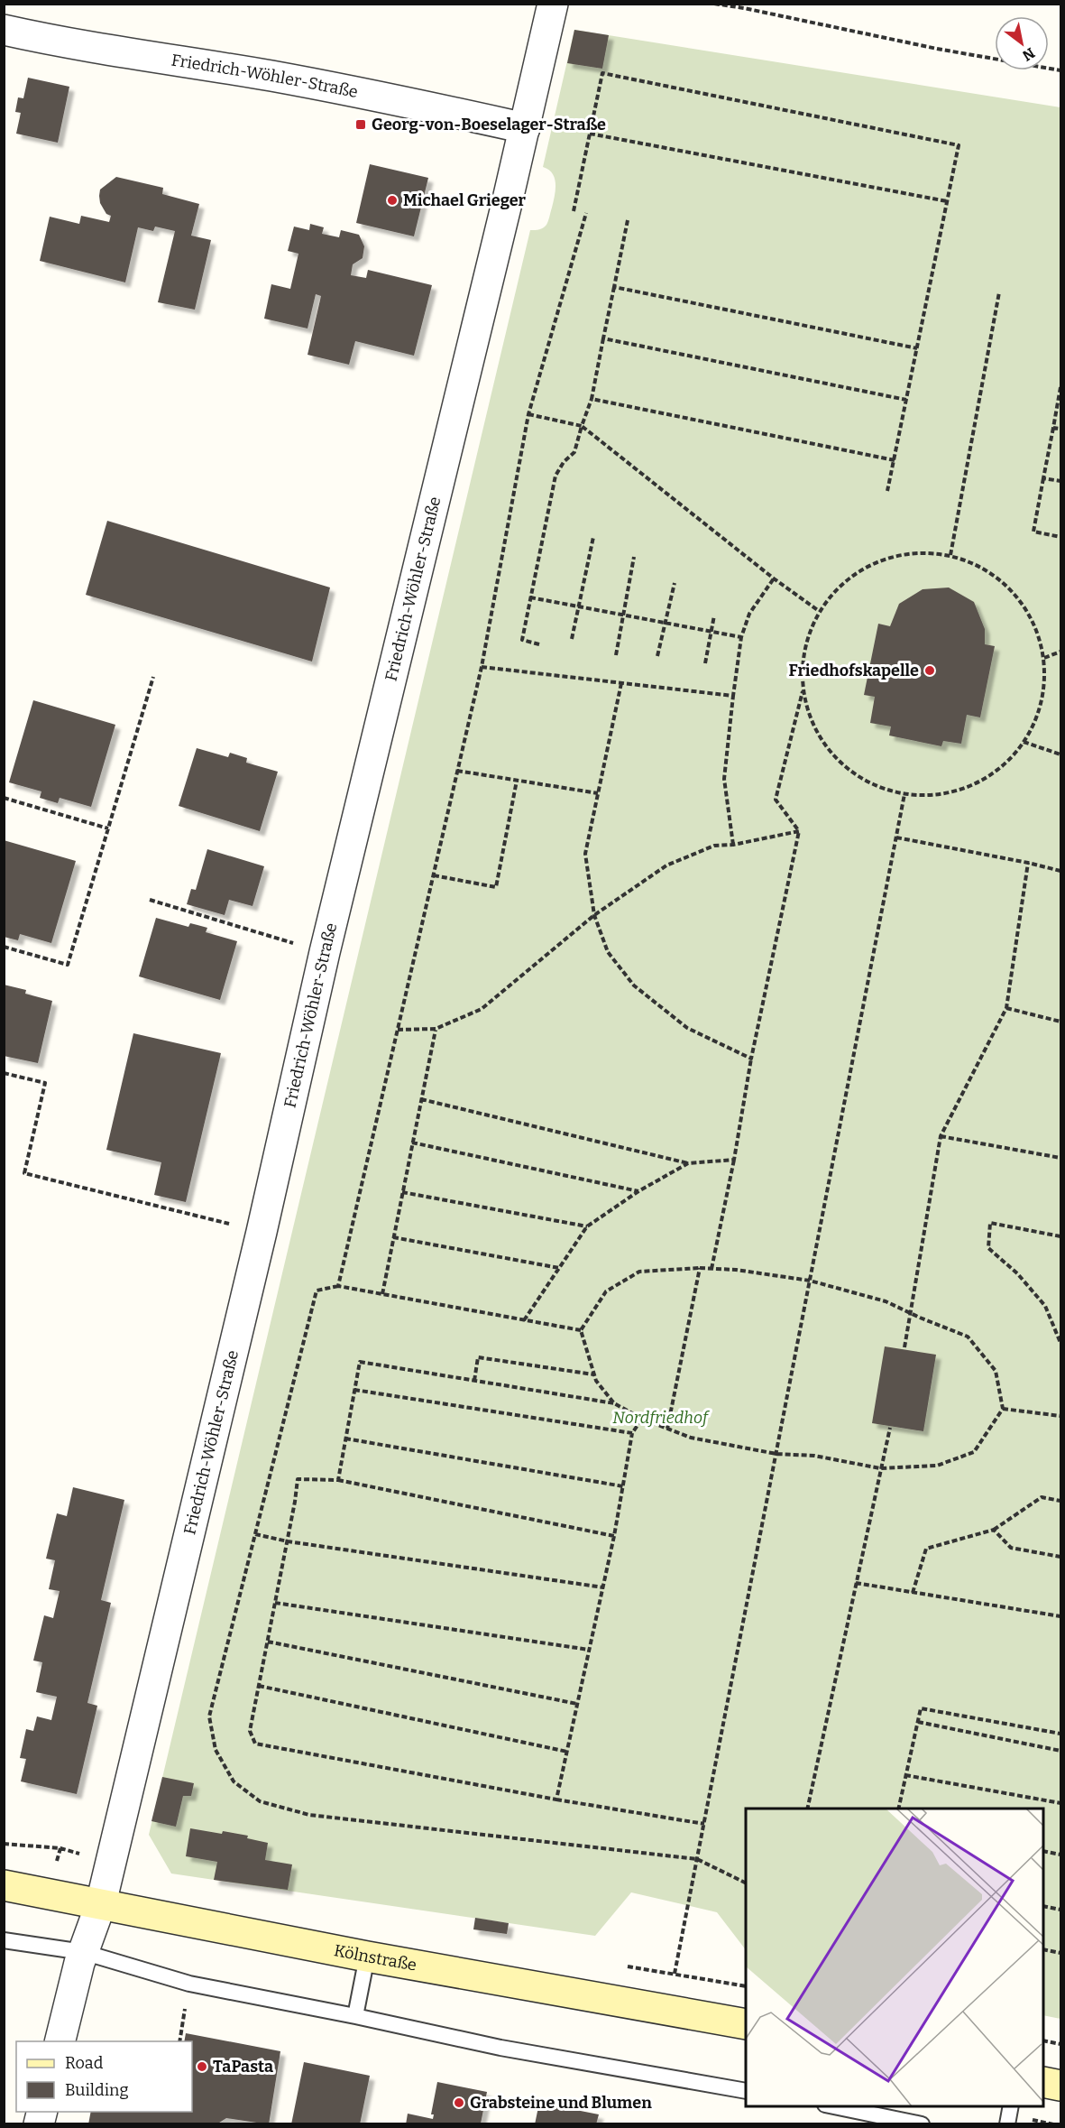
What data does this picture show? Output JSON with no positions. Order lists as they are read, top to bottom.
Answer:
{
  "streets": {
    "main road": ["Kölnstraße"],
    "street": ["Friedrich-Wöhler-Straße"]
  },
  "crossings": [
    ["Friedrich-Wöhler-Straße", "Kölnstraße"]
  ],
  "parks": ["Nordfriedhof"],
  "places": {
    "transit": ["Georg-von-Boeselager-Straße"],
    "other": [
      "Michael Grieger",
      "Friedhofskapelle",
      "TaPasta",
      "Grabsteine und Blumen"
    ]
  },
  "legend": ["Road", "Building"],
  "north": "bottom right"
}
